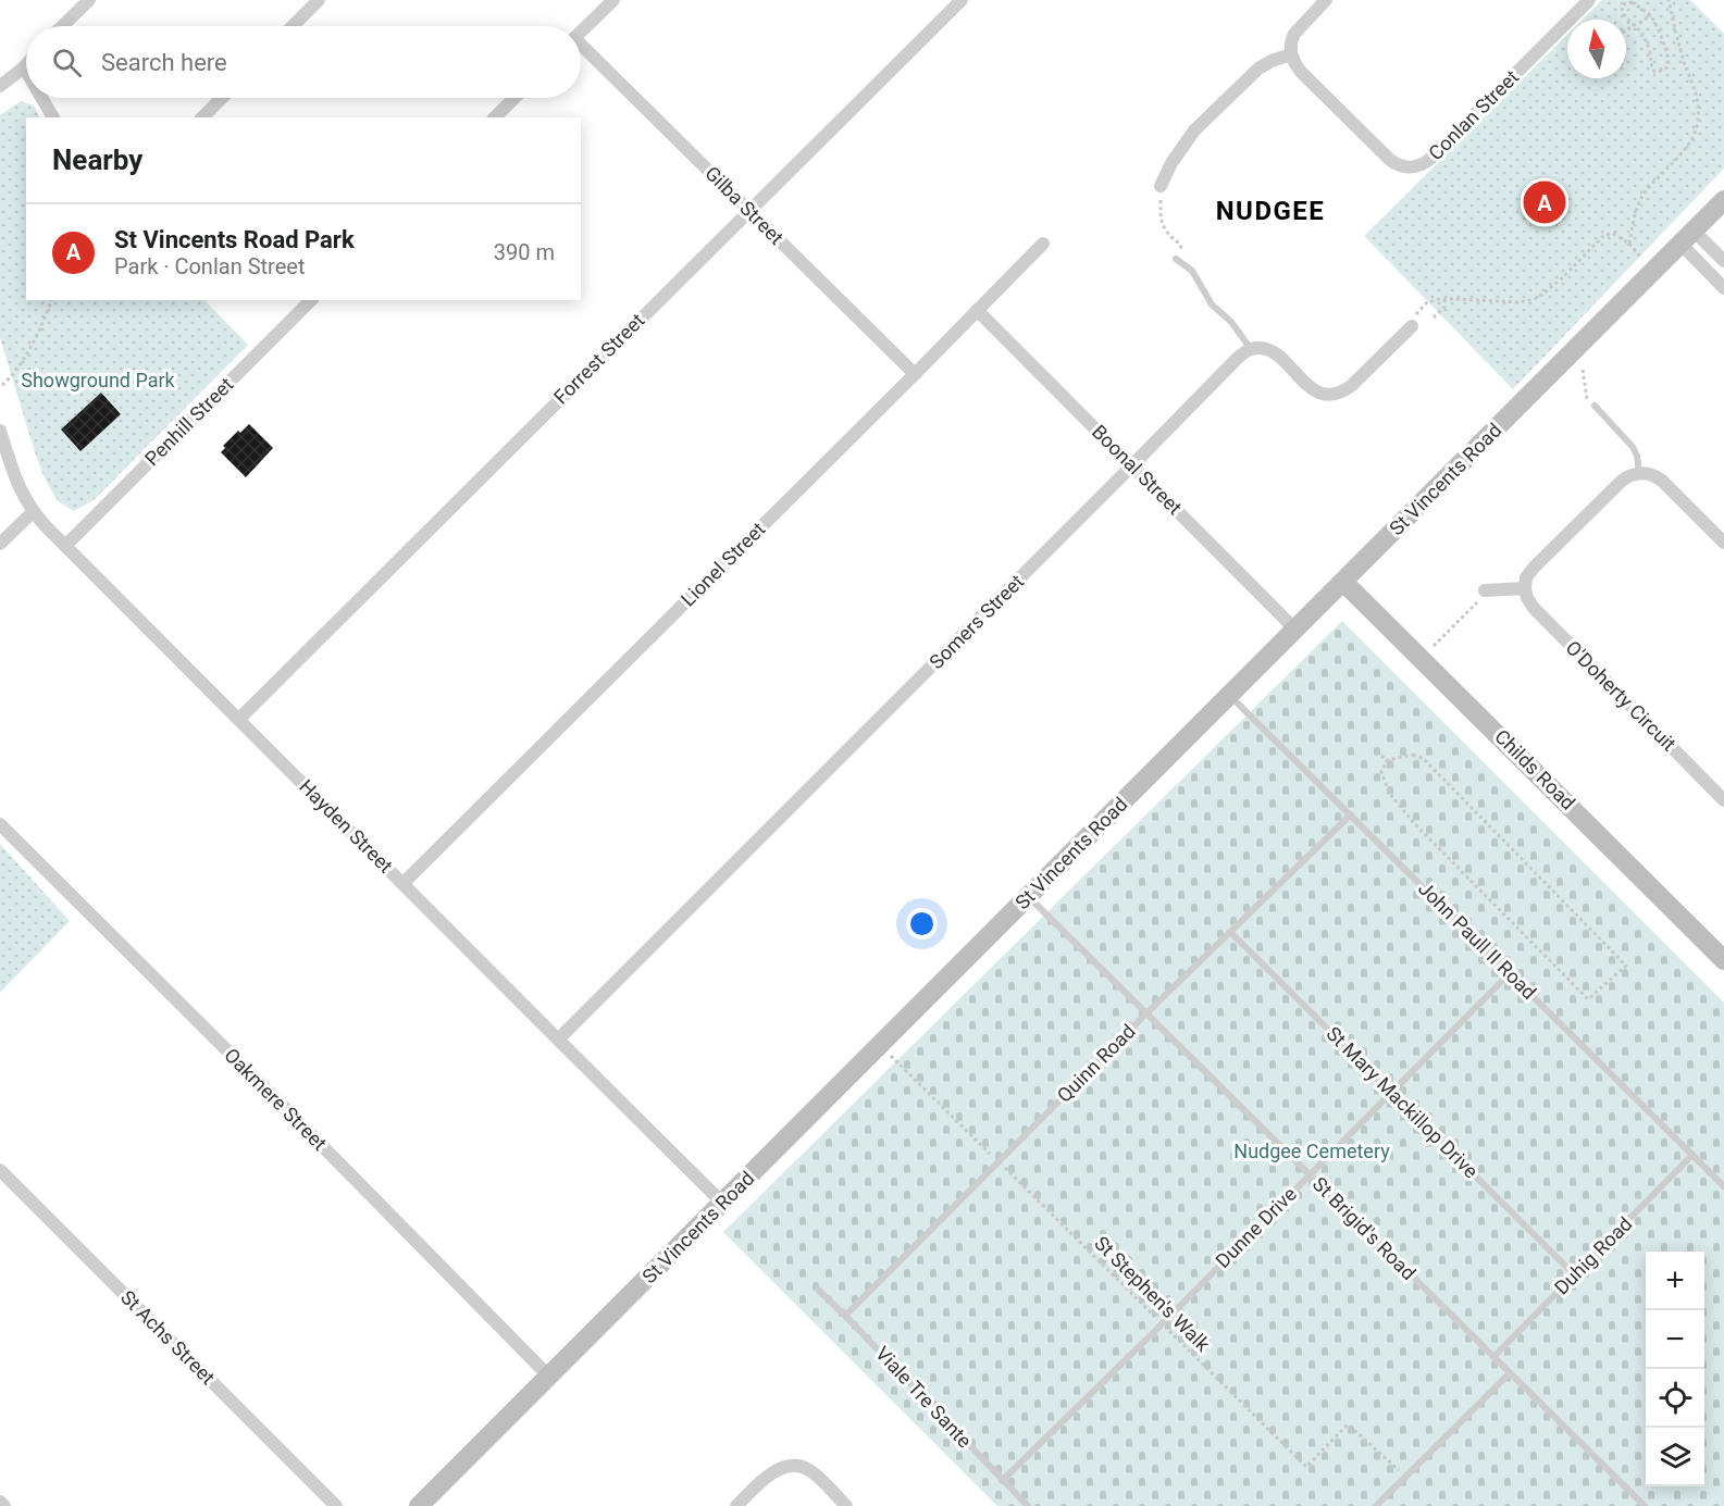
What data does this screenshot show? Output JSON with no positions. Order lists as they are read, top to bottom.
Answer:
{
  "streets": {
    "main road": ["St Vincents Road", "Childs Road"],
    "street": [
      "Conlan Street",
      "Gilba Street",
      "Forrest Street",
      "Penhill Street",
      "Boonal Street",
      "Lionel Street",
      "Somers Street",
      "O'Doherty Circuit",
      "Hayden Street",
      "Oakmere Street",
      "St Achs Street"
    ],
    "lane": [
      "John Paull II Road",
      "Quinn Road",
      "St Mary Mackillop Drive",
      "Dunne Drive",
      "St Brigid's Road",
      "Duhig Road",
      "Viale Tre Sante"
    ],
    "path": ["St Stephen's Walk"]
  },
  "crossings": [
    ["Gilba Street", "Forrest Street"],
    ["Gilba Street", "Lionel Street"],
    ["Forrest Street", "Hayden Street"],
    ["Penhill Street", "Hayden Street"],
    ["Boonal Street", "St Vincents Road"],
    ["Boonal Street", "Lionel Street"],
    ["Boonal Street", "Somers Street"],
    ["St Vincents Road", "Childs Road"],
    ["St Vincents Road", "Hayden Street"],
    ["St Vincents Road", "John Paull II Road"],
    ["St Vincents Road", "Oakmere Street"],
    ["St Vincents Road", "St Brigid's Road"],
    ["St Vincents Road", "St Stephen's Walk"],
    ["Lionel Street", "Hayden Street"],
    ["Somers Street", "Hayden Street"],
    ["John Paull II Road", "Quinn Road"],
    ["John Paull II Road", "Dunne Drive"],
    ["John Paull II Road", "Duhig Road"],
    ["Quinn Road", "St Mary Mackillop Drive"],
    ["Quinn Road", "St Brigid's Road"],
    ["Quinn Road", "St Stephen's Walk"],
    ["Quinn Road", "Viale Tre Sante"],
    ["St Mary Mackillop Drive", "Dunne Drive"],
    ["St Mary Mackillop Drive", "Duhig Road"],
    ["Dunne Drive", "St Brigid's Road"],
    ["Dunne Drive", "St Stephen's Walk"],
    ["Dunne Drive", "Viale Tre Sante"],
    ["St Brigid's Road", "Duhig Road"]
  ],
  "districts": ["NUDGEE"],
  "parks": ["Showground Park", "Nudgee Cemetery"],
  "north": "top",
  "page": {
    "search": "Search here",
    "heading": "Nearby",
    "pins": "A",
    "list": [
      {
        "mark": "A",
        "name": "St Vincents Road Park",
        "note": "Park · Conlan Street",
        "value": "390 m"
      }
    ],
    "map_buttons": ["+", "−"]
  }
}
